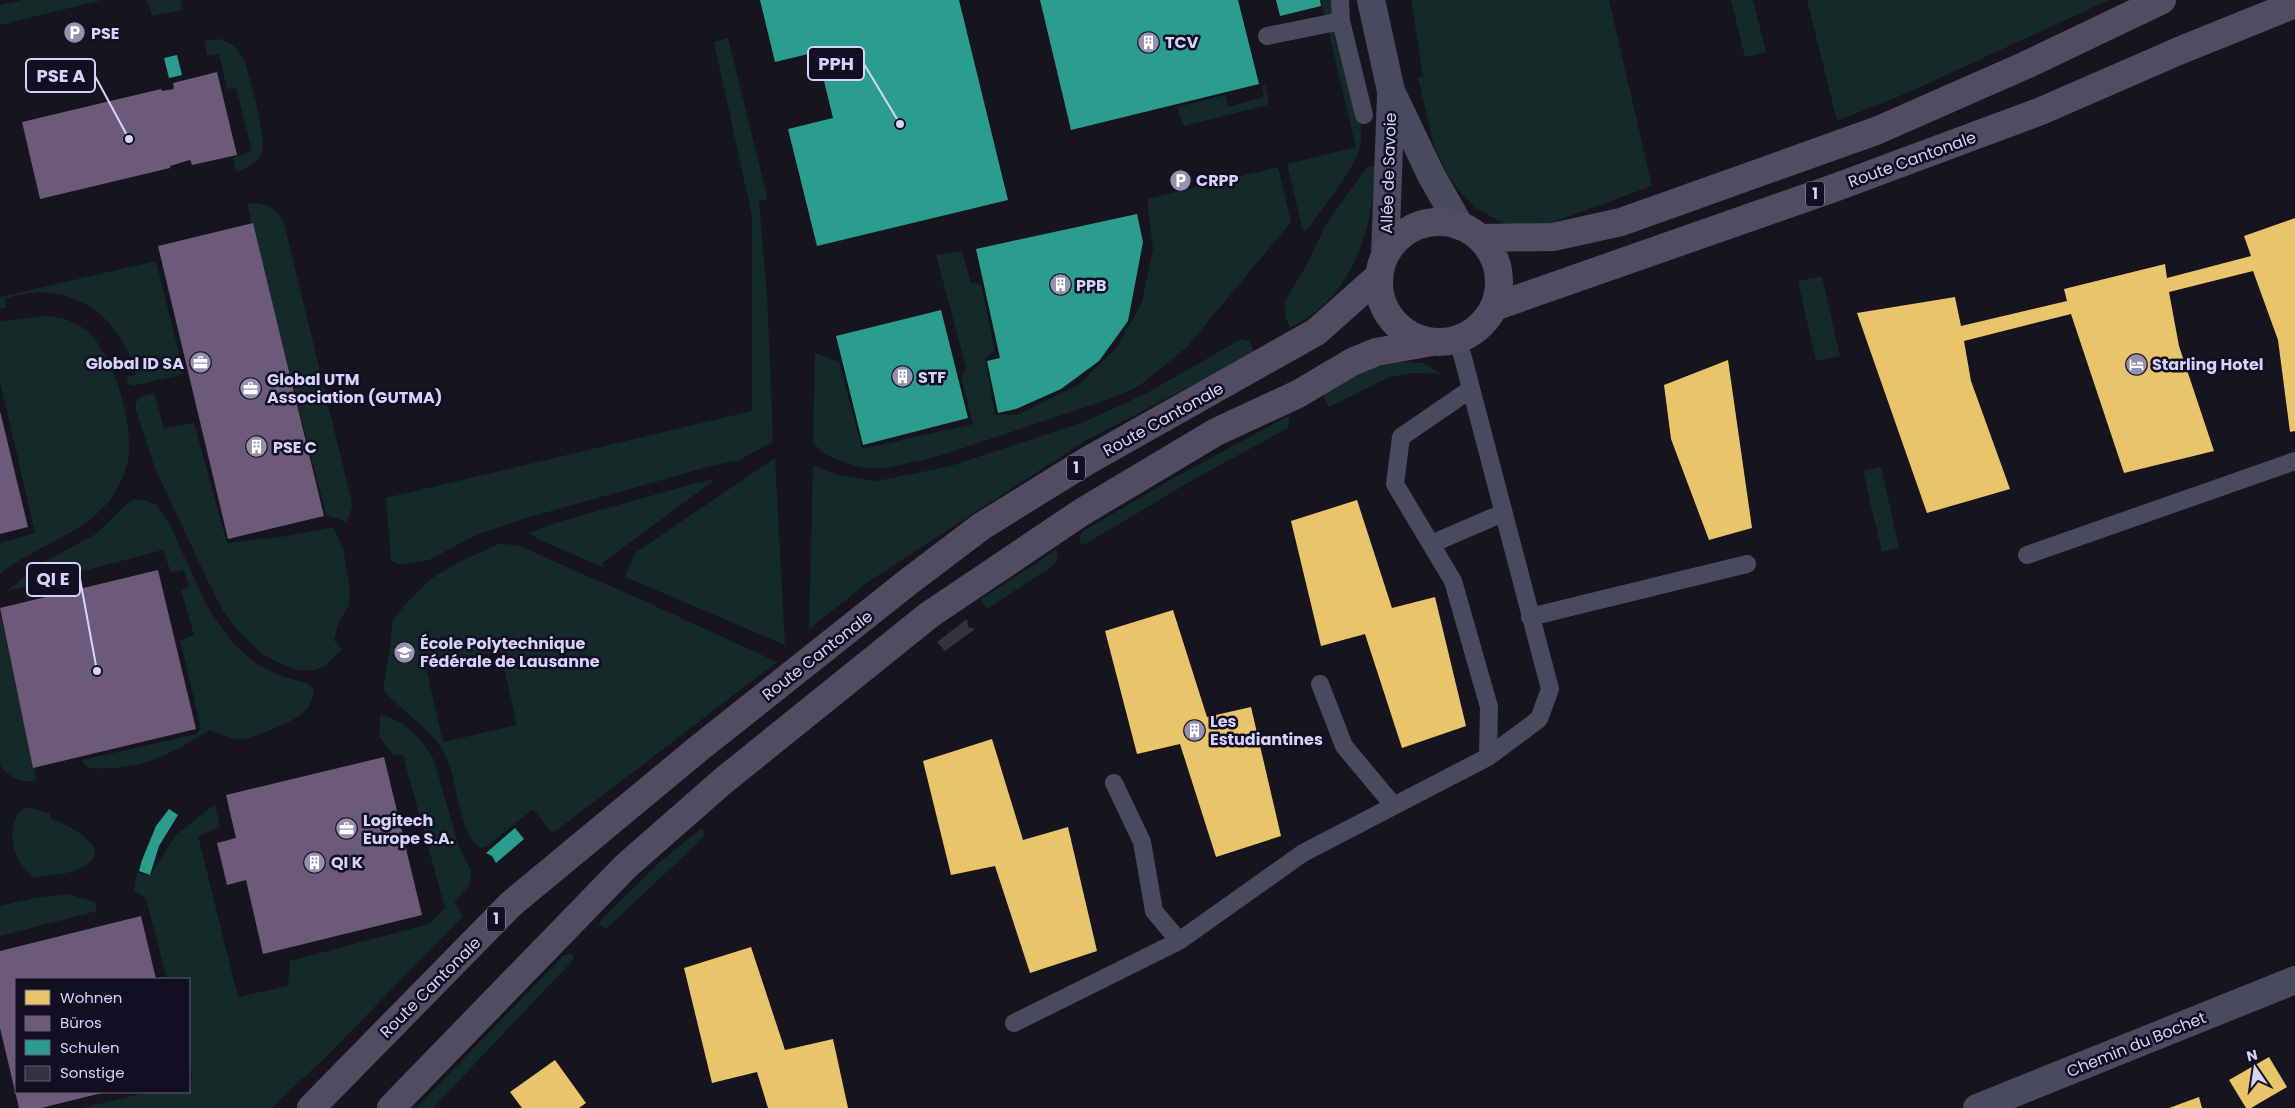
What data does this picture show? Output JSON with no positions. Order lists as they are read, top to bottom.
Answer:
{
  "streets": {
    "main road": ["Route Cantonale", "1"],
    "street": ["Allée de Savoie", "Chemin du Bochet"]
  },
  "crossings": [
    ["Route Cantonale", "Allée de Savoie"],
    ["Route Cantonale", "1"],
    ["Allée de Savoie", "1"]
  ],
  "places": {
    "parking": ["PSE", "CRPP"],
    "building": [
      "TCV",
      "PPB",
      "STF",
      "PSE C",
      "Les Estudiantines",
      "QI K"
    ],
    "other": ["PPH", "PSE A", "QI E"],
    "office": ["Global ID SA", "Global UTM Association (GUTMA)", "Logitech Europe S.A."],
    "hotel": ["Starling Hotel"],
    "school or university": ["École Polytechnique Fédérale de Lausanne"]
  },
  "legend": [
    "Wohnen",
    "Büros",
    "Schulen",
    "Sonstige"
  ],
  "north": "top"
}
